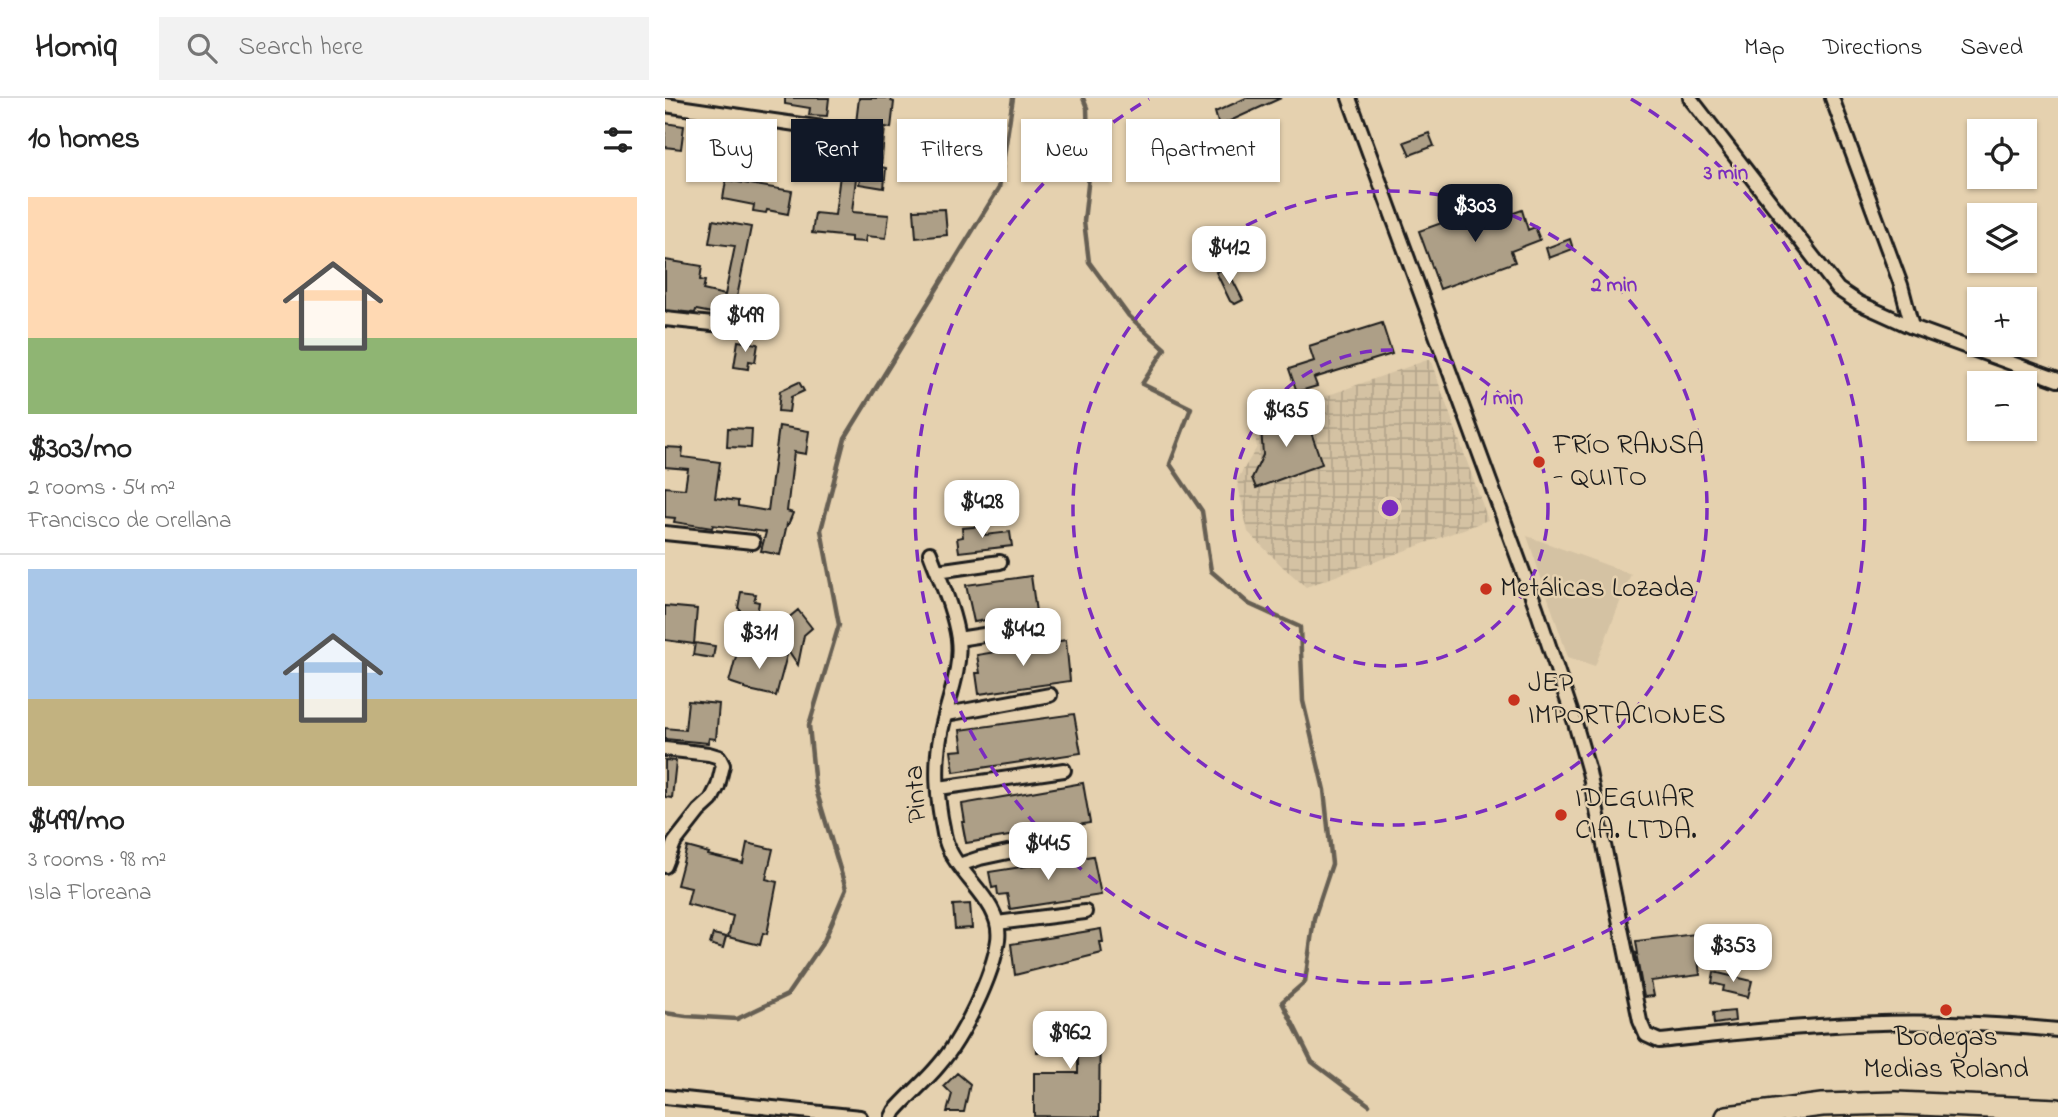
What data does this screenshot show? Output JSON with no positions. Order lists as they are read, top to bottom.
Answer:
{
  "streets": {
    "street": ["Pinta"]
  },
  "places": [
    "FRíO RANSA - QUITO",
    "Metálicas Lozada",
    "JEP IMPORTACIONES",
    "IDEGUIAR CIA. LTDA.",
    "Bodegas Medias Roland"
  ],
  "page": {
    "header": "Homiq",
    "search": "Search here",
    "nav": ["Map", "Directions", "Saved"],
    "heading": "10 homes",
    "map_buttons": ["+", "−"],
    "chip": [
      "Buy",
      "Rent",
      "Filters",
      "New",
      "Apartment"
    ],
    "list": [
      {
        "name": "$303/mo",
        "note": "2 rooms · 54 m² · Francisco de Orellana"
      },
      {
        "name": "$499/mo",
        "note": "3 rooms · 98 m² · Isla Floreana"
      }
    ],
    "price": [
      "$303",
      "$412",
      "$499",
      "$435",
      "$428",
      "$442",
      "$311",
      "$445",
      "$353",
      "$962"
    ]
  },
  "rings": ["3 min", "2 min", "1 min"]
}
